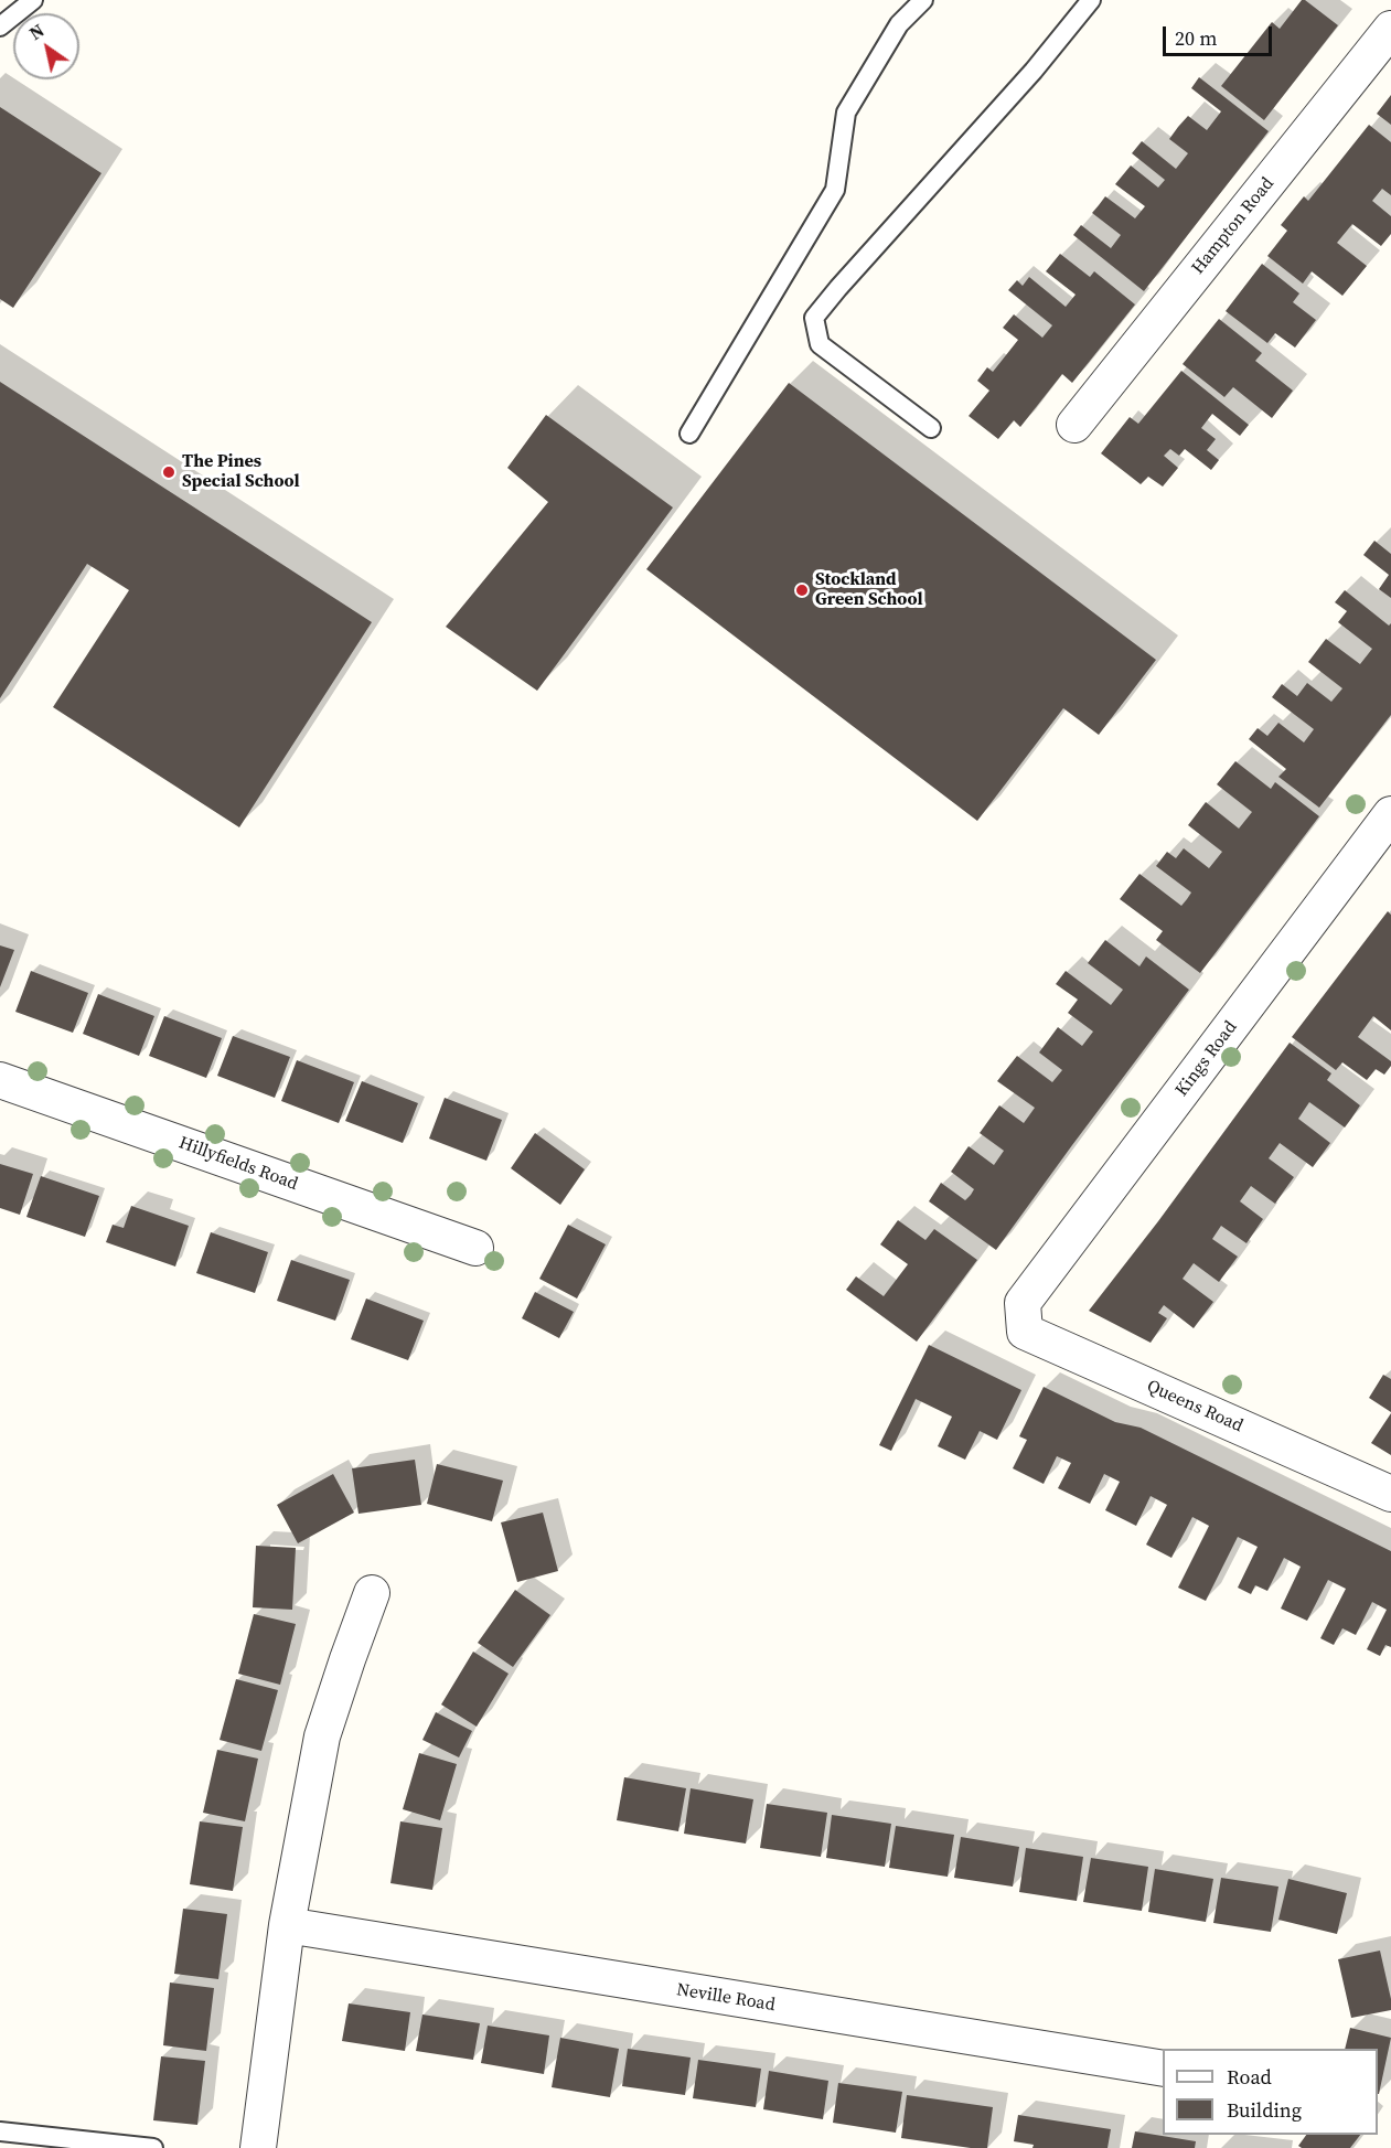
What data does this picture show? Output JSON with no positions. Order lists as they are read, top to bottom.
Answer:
{
  "streets": {
    "street": [
      "Hampton Road",
      "Kings Road",
      "Hillyfields Road",
      "Queens Road",
      "Neville Road"
    ]
  },
  "crossings": [
    ["Kings Road", "Queens Road"]
  ],
  "places": ["The Pines Special School", "Stockland Green School"],
  "legend": ["Road", "Building"],
  "scale_bar": "20 m",
  "north": "top left"
}
